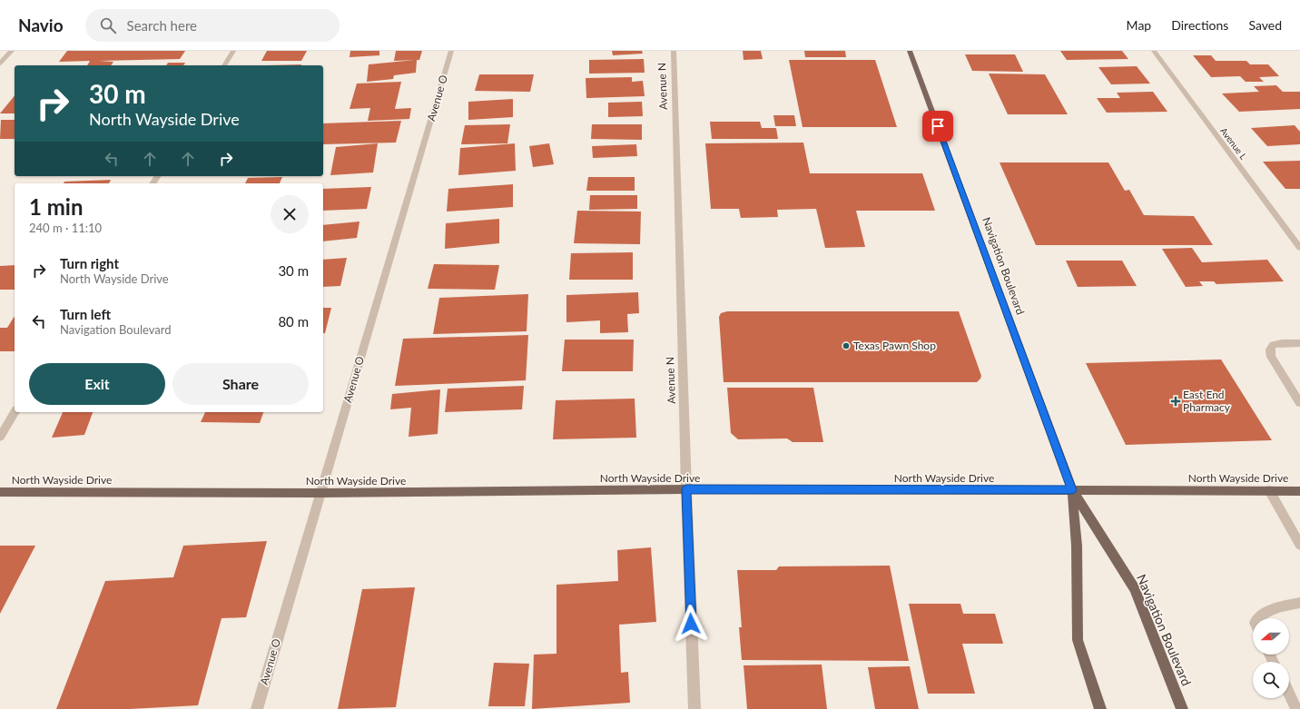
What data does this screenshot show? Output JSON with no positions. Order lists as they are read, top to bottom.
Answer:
{
  "streets": {
    "main road": ["Navigation Boulevard", "North Wayside Drive"],
    "street": ["Avenue N", "Avenue O", "Avenue L"]
  },
  "crossings": [
    ["Avenue N", "North Wayside Drive"],
    ["Avenue O", "North Wayside Drive"],
    ["Navigation Boulevard", "North Wayside Drive"]
  ],
  "places": {
    "other": ["Texas Pawn Shop"],
    "health": ["East End Pharmacy"]
  },
  "north": "left",
  "page": {
    "header": "Navio",
    "search": "Search here",
    "nav": ["Map", "Directions", "Saved"],
    "turn": ["30 m", "North Wayside Drive"],
    "heading": ["1 min", "240 m · 11:10"],
    "list": [
      {
        "name": "Turn right",
        "note": "North Wayside Drive",
        "value": "30 m"
      },
      {
        "name": "Turn left",
        "note": "Navigation Boulevard",
        "value": "80 m"
      }
    ],
    "buttons": ["Exit", "Share"]
  }
}
